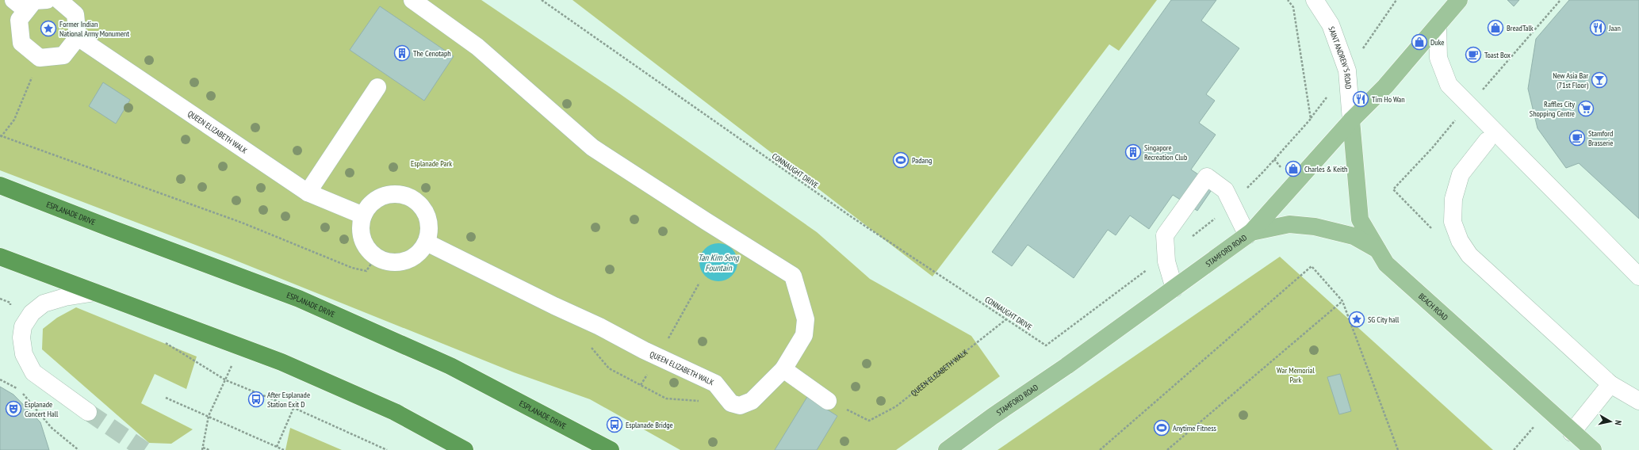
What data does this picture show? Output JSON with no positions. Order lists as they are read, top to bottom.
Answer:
{
  "streets": {
    "highway": ["ESPLANADE DRIVE"],
    "main road": ["STAMFORD ROAD", "BEACH ROAD"],
    "street": ["SAINT ANDREW'S ROAD", "QUEEN ELIZABETH WALK"],
    "path": ["CONNAUGHT DRIVE"]
  },
  "crossings": [
    ["SAINT ANDREW'S ROAD", "STAMFORD ROAD"],
    ["SAINT ANDREW'S ROAD", "BEACH ROAD"],
    ["QUEEN ELIZABETH WALK", "CONNAUGHT DRIVE"],
    ["STAMFORD ROAD", "BEACH ROAD"]
  ],
  "water": ["Tan Kim Seng Fountain"],
  "parks": ["Esplanade Park", "War Memorial Park"],
  "places": {
    "shop": ["BreadTalk", "Duke", "Charles & Keith"],
    "restaurant": ["Jaan", "Tim Ho Wan"],
    "place": ["Former Indian National Army Monument", "SG City hall"],
    "building": ["The Cenotaph", "Singapore Recreation Club"],
    "cafe": ["Toast Box", "Stamford Brasserie"],
    "bar": ["New Asia Bar (71st Floor)"],
    "supermarket": ["Raffles City Shopping Centre"],
    "sports": ["Padang", "Anytime Fitness"],
    "bus stop": ["After Esplanade Station Exit D", "Esplanade Bridge"],
    "theatre": ["Esplanade Concert Hall"]
  },
  "north": "right"
}
